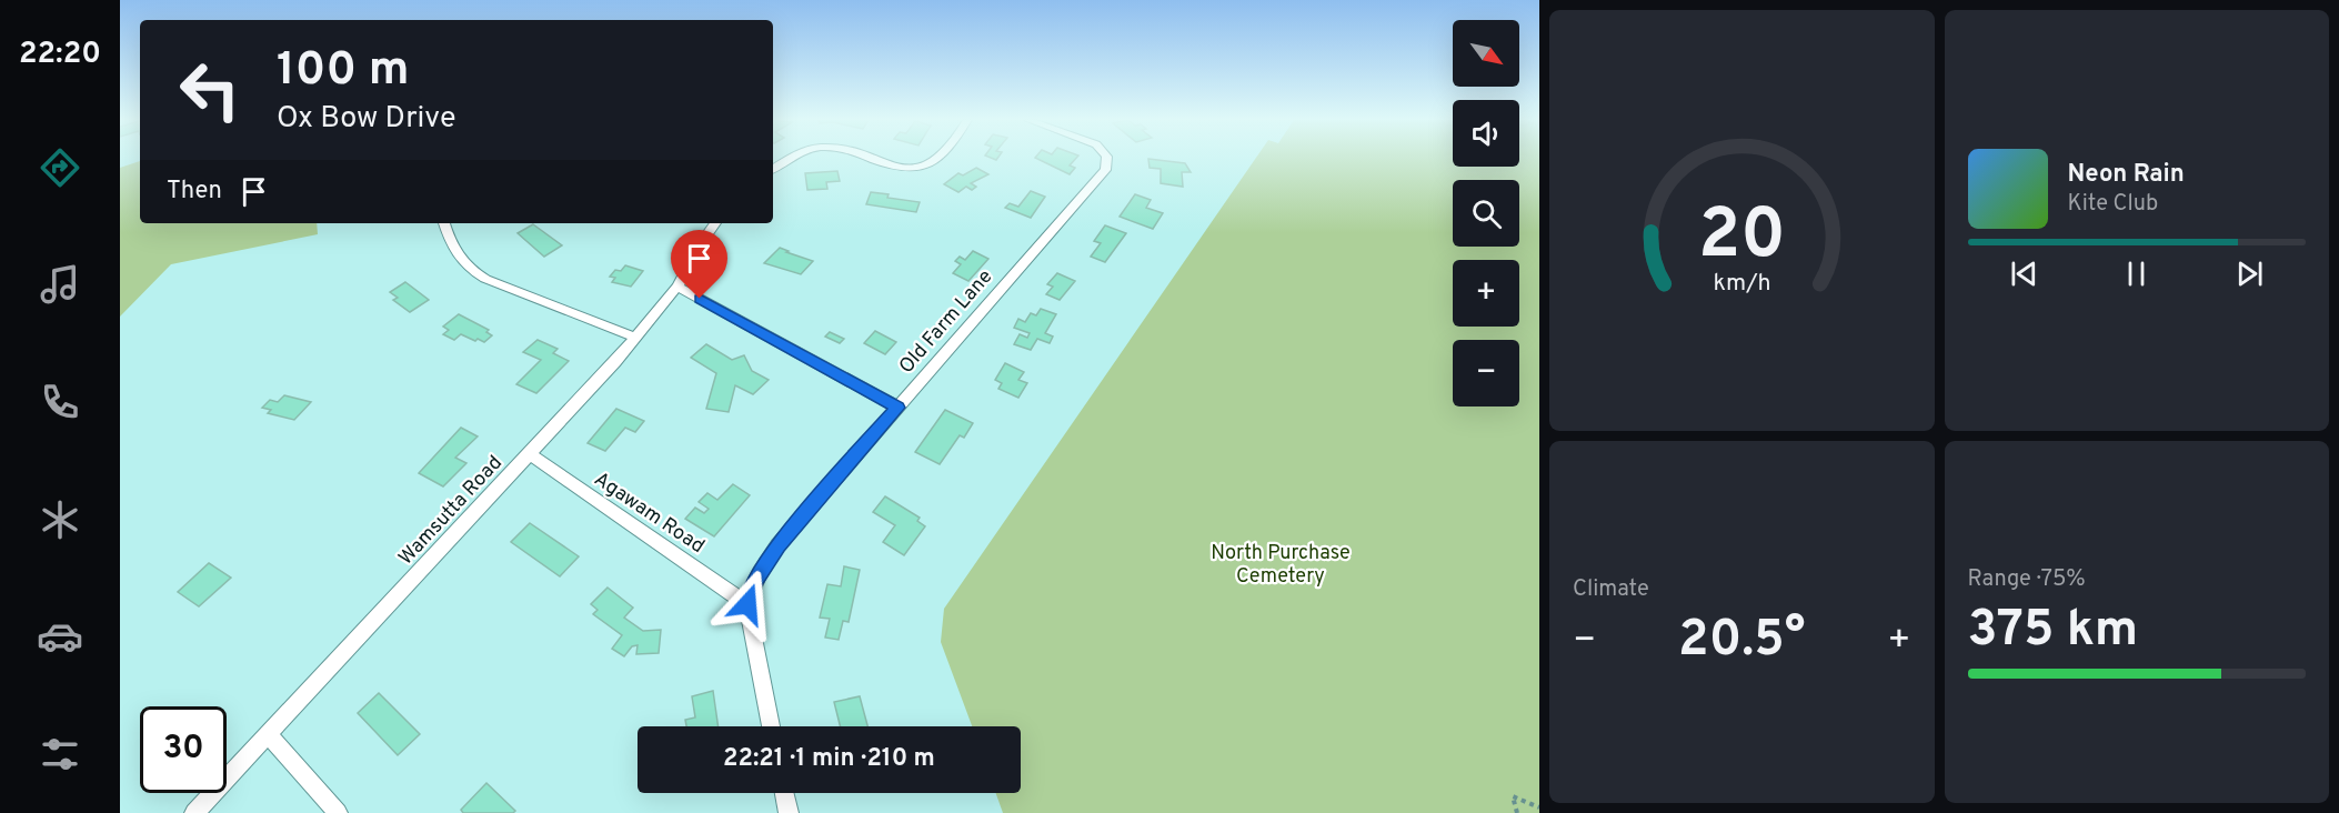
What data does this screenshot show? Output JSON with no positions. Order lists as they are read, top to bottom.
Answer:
{
  "streets": {
    "street": ["Old Farm Lane", "Wamsutta Road", "Agawam Road"]
  },
  "crossings": [
    ["Old Farm Lane", "Agawam Road"],
    ["Wamsutta Road", "Agawam Road"]
  ],
  "parks": ["North Purchase Cemetery"],
  "north": "bottom right",
  "page": {
    "tabs": "22:20",
    "map_buttons": ["+", "−"],
    "turn": ["100 m", "Ox Bow Drive"],
    "song": ["Neon Rain", "Kite Club"],
    "then": "Then",
    "tile": [
      "Climate",
      ["Range · 75%", "375 km"]
    ],
    "heat": ["−", "20.5°", "+"],
    "limit": "30",
    "trip": "22:21 · 1 min · 210 m",
    "gauge": ["20", "km/h"]
  }
}
